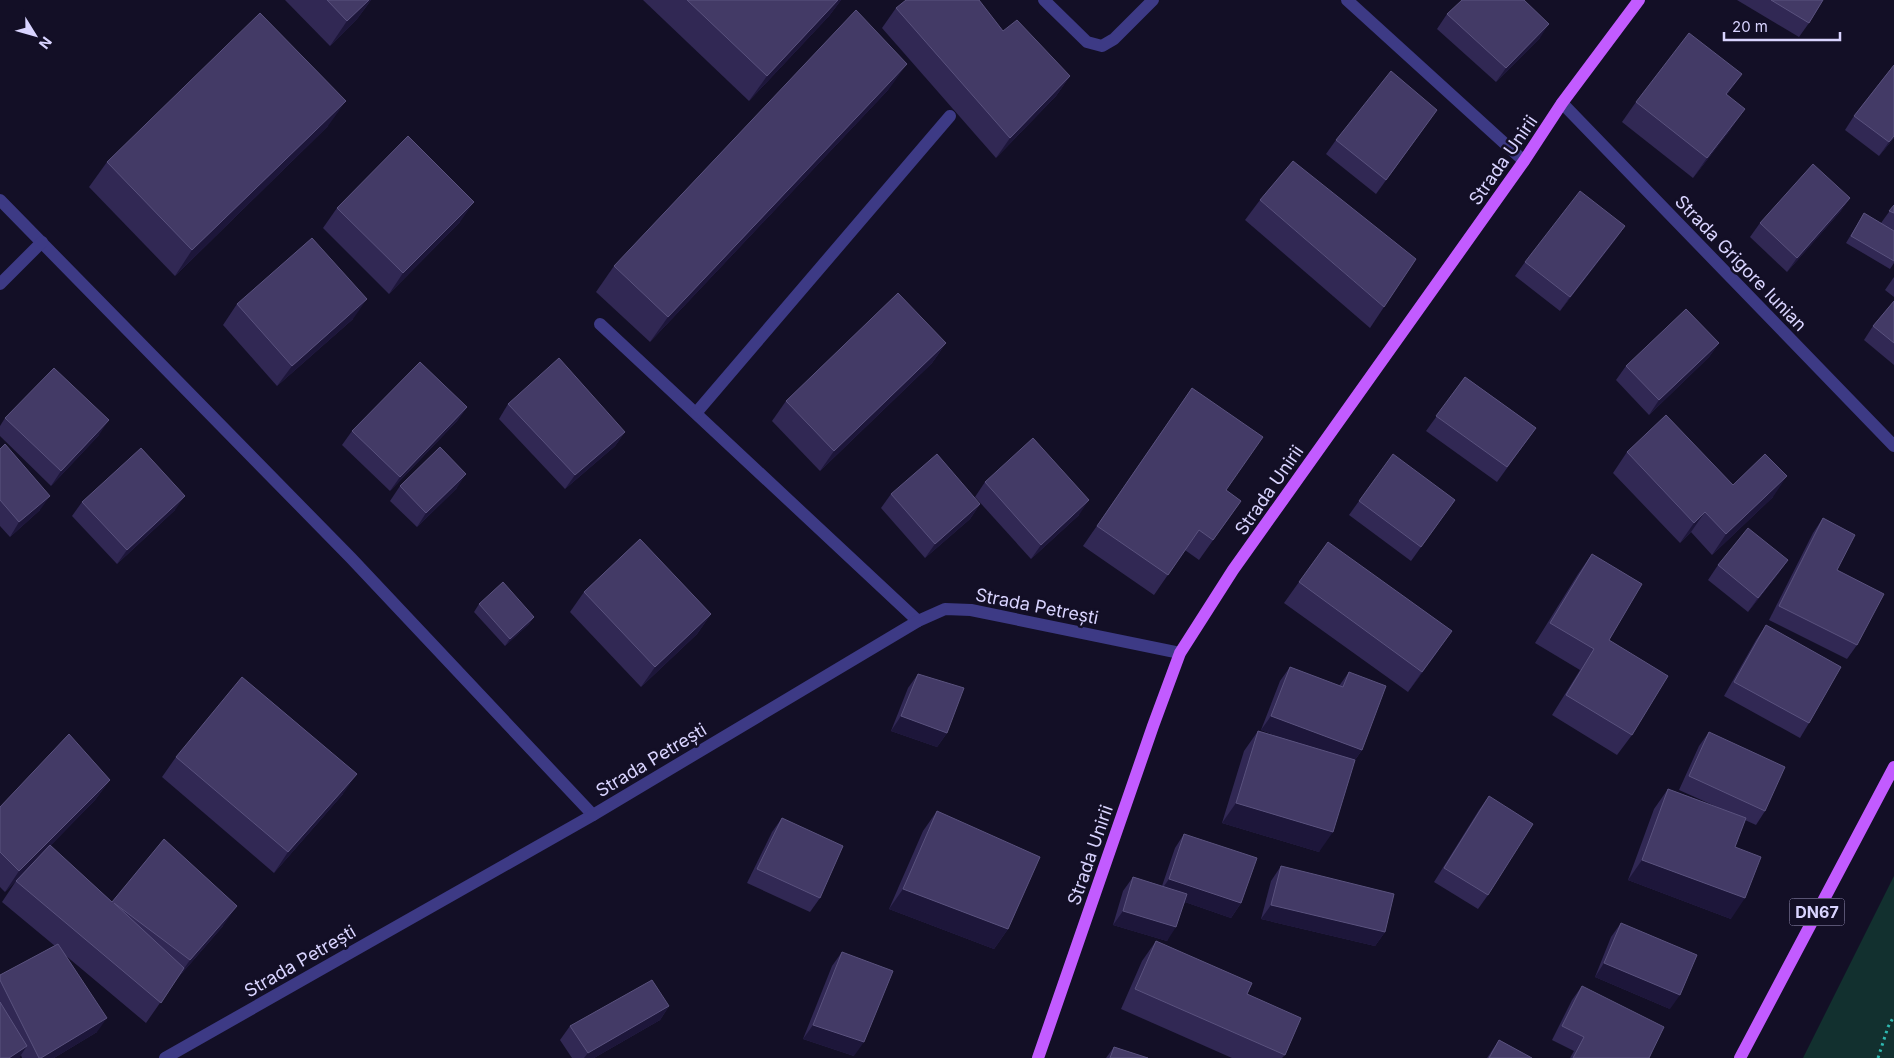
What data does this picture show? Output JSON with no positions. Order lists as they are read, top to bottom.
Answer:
{
  "streets": {
    "main road": ["Strada Unirii", "DN67"],
    "street": ["Strada Grigore Iunian", "Strada Petrești"]
  },
  "crossings": [
    ["Strada Unirii", "Strada Grigore Iunian"],
    ["Strada Unirii", "Strada Petrești"]
  ],
  "scale_bar": "20 m",
  "north": "bottom right"
}
